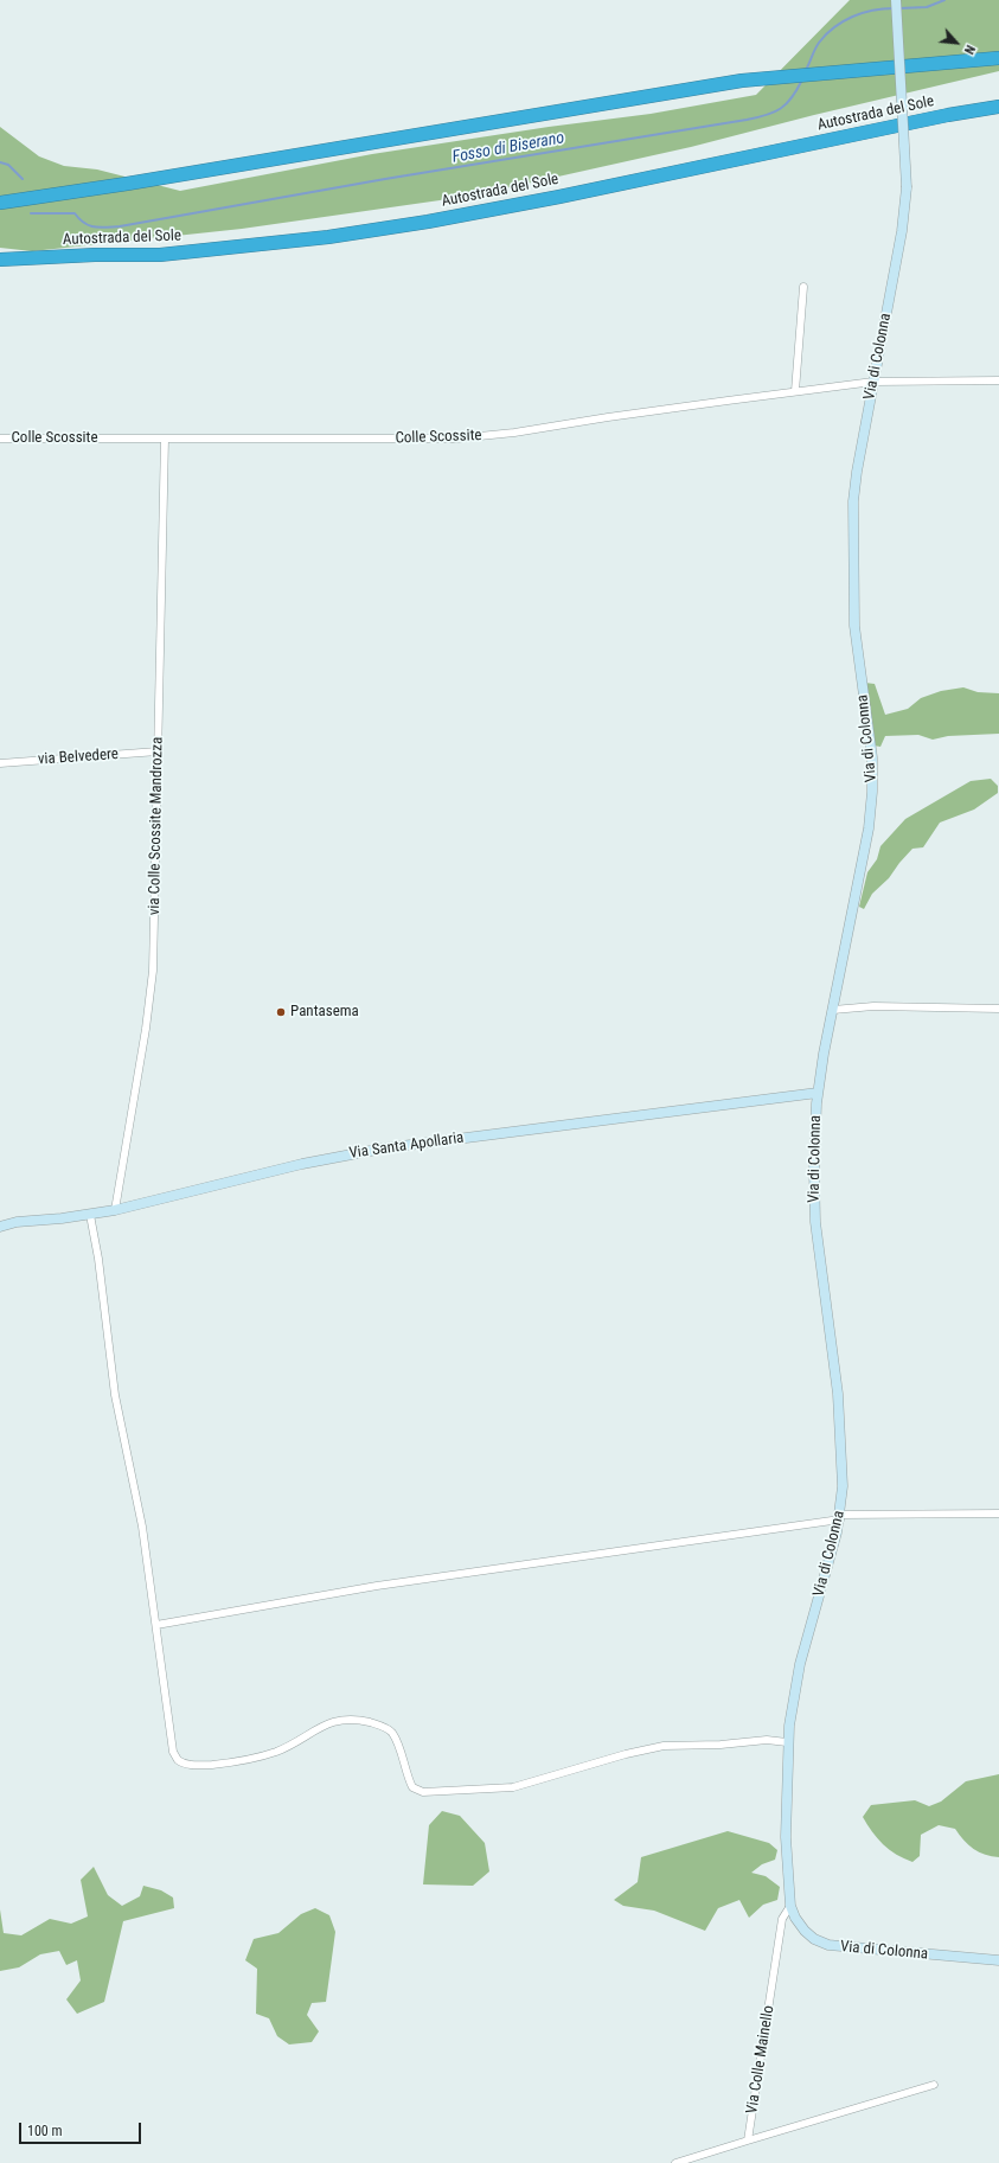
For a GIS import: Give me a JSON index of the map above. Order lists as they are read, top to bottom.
{
  "streets": {
    "highway": ["Autostrada del Sole"],
    "street": [
      "Via di Colonna",
      "Colle Scossite",
      "via Belvedere",
      "via Colle Scossite Mandrozza",
      "Via Santa Apollaria",
      "Via Colle Mainello"
    ]
  },
  "crossings": [
    ["Via di Colonna", "Colle Scossite"],
    ["Via di Colonna", "Via Santa Apollaria"],
    ["Via di Colonna", "Via Colle Mainello"],
    ["Colle Scossite", "via Colle Scossite Mandrozza"],
    ["via Belvedere", "via Colle Scossite Mandrozza"],
    ["via Colle Scossite Mandrozza", "Via Santa Apollaria"]
  ],
  "water": ["Fosso di Biserano"],
  "places": ["Pantasema"],
  "scale_bar": "100 m",
  "north": "bottom right"
}
